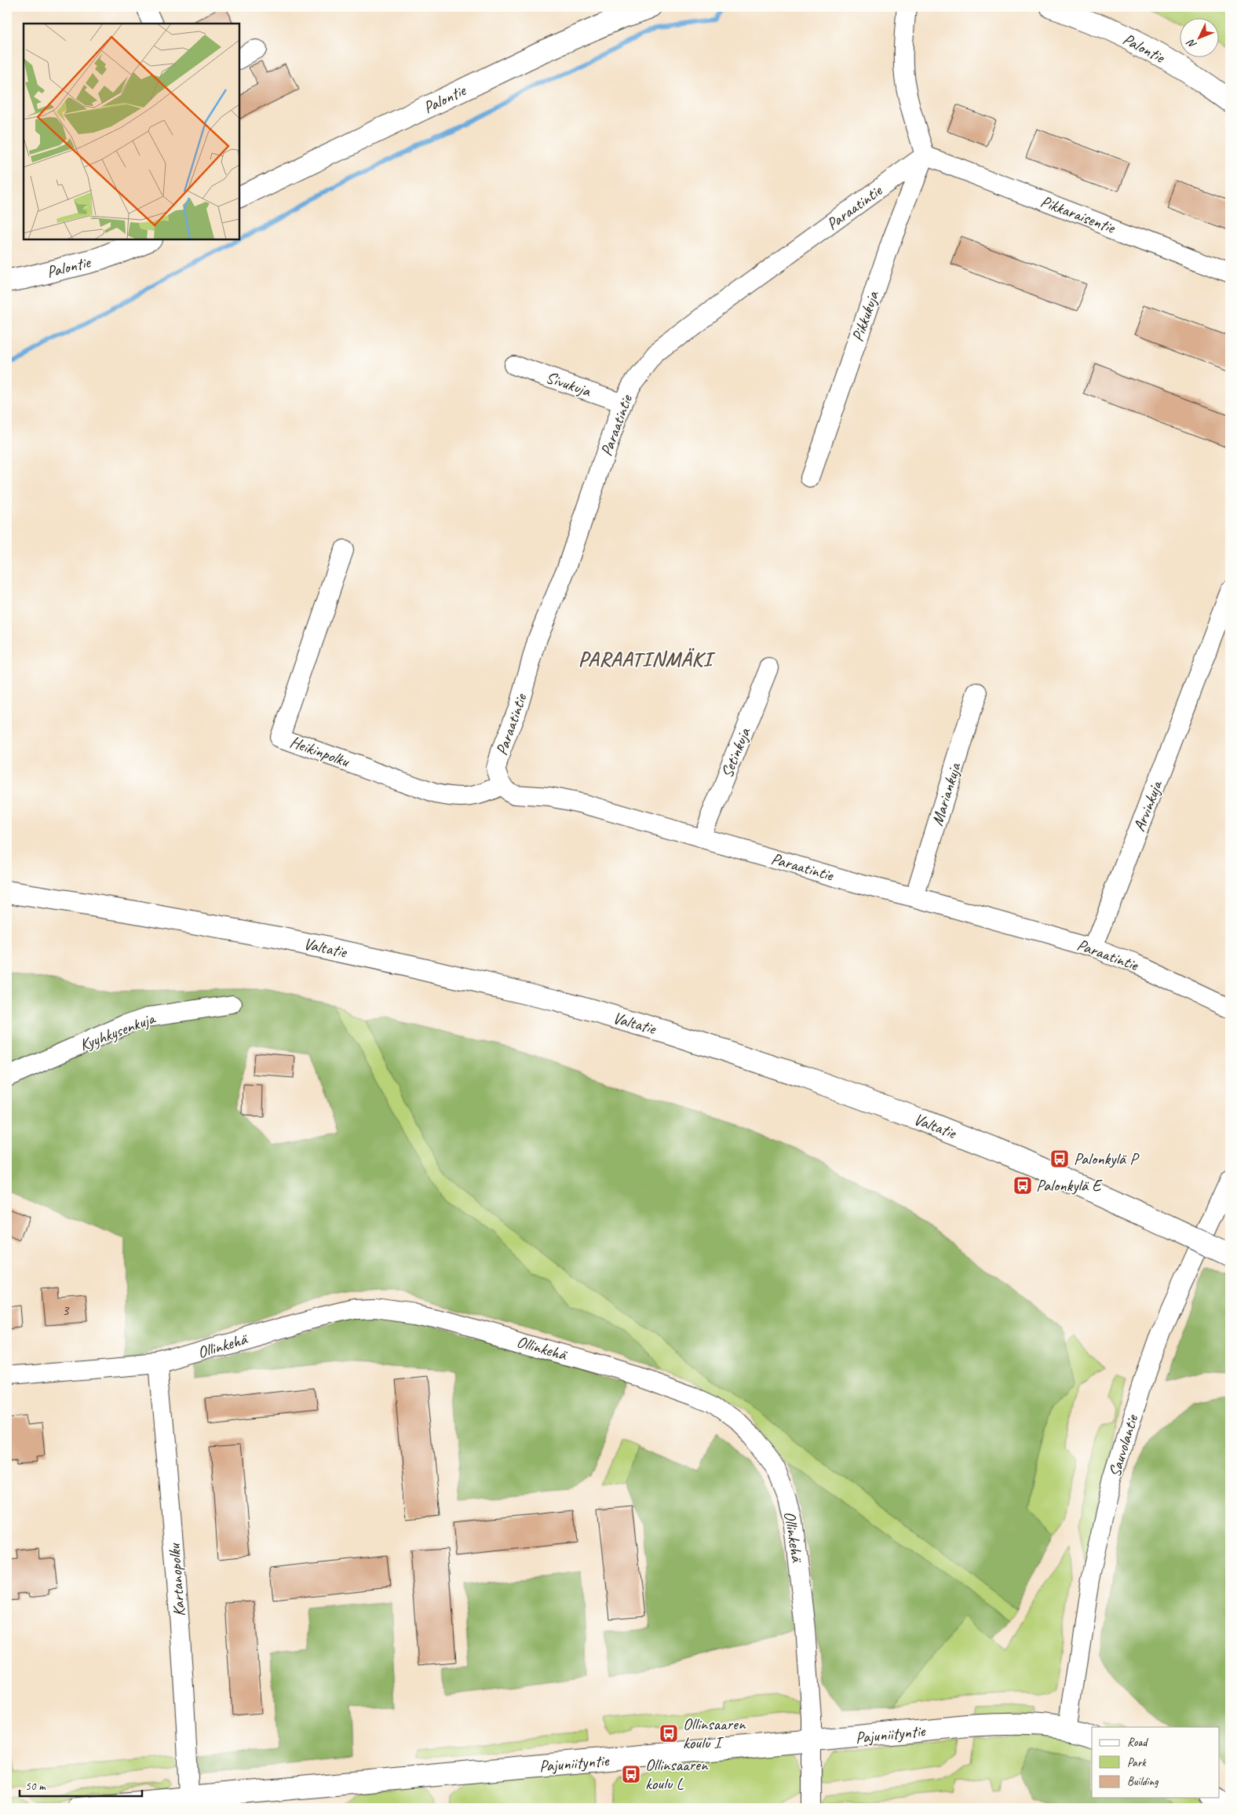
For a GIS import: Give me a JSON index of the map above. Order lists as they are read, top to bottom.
{
  "streets": {
    "main road": ["Palontie", "Valtatie", "Pajuniityntie"],
    "street": [
      "Paraatintie",
      "Pikkaraisentie",
      "Pikkukuja",
      "Sivukuja",
      "Heikinpolku",
      "Setinkuja",
      "Mariankuja",
      "Arvinkuja",
      "Kyyhkysenkuja",
      "Ollinkehä",
      "Sauvolantie",
      "Kartanopolku"
    ]
  },
  "crossings": [
    ["Paraatintie", "Pikkaraisentie"],
    ["Paraatintie", "Pikkukuja"],
    ["Paraatintie", "Sivukuja"],
    ["Paraatintie", "Heikinpolku"],
    ["Paraatintie", "Setinkuja"],
    ["Paraatintie", "Mariankuja"],
    ["Paraatintie", "Arvinkuja"],
    ["Pikkaraisentie", "Pikkukuja"],
    ["Ollinkehä", "Kartanopolku"],
    ["Ollinkehä", "Pajuniityntie"],
    ["Sauvolantie", "Pajuniityntie"],
    ["Kartanopolku", "Pajuniityntie"]
  ],
  "districts": ["PARAATINMÄKI"],
  "places": {
    "bus stop": [
      "Palonkylä P",
      "Palonkylä E",
      "Ollinsaaren koulu I",
      "Ollinsaaren koulu L"
    ]
  },
  "house_numbers": ["3"],
  "legend": ["Road", "Park", "Building"],
  "scale_bar": "50 m",
  "north": "bottom left"
}
